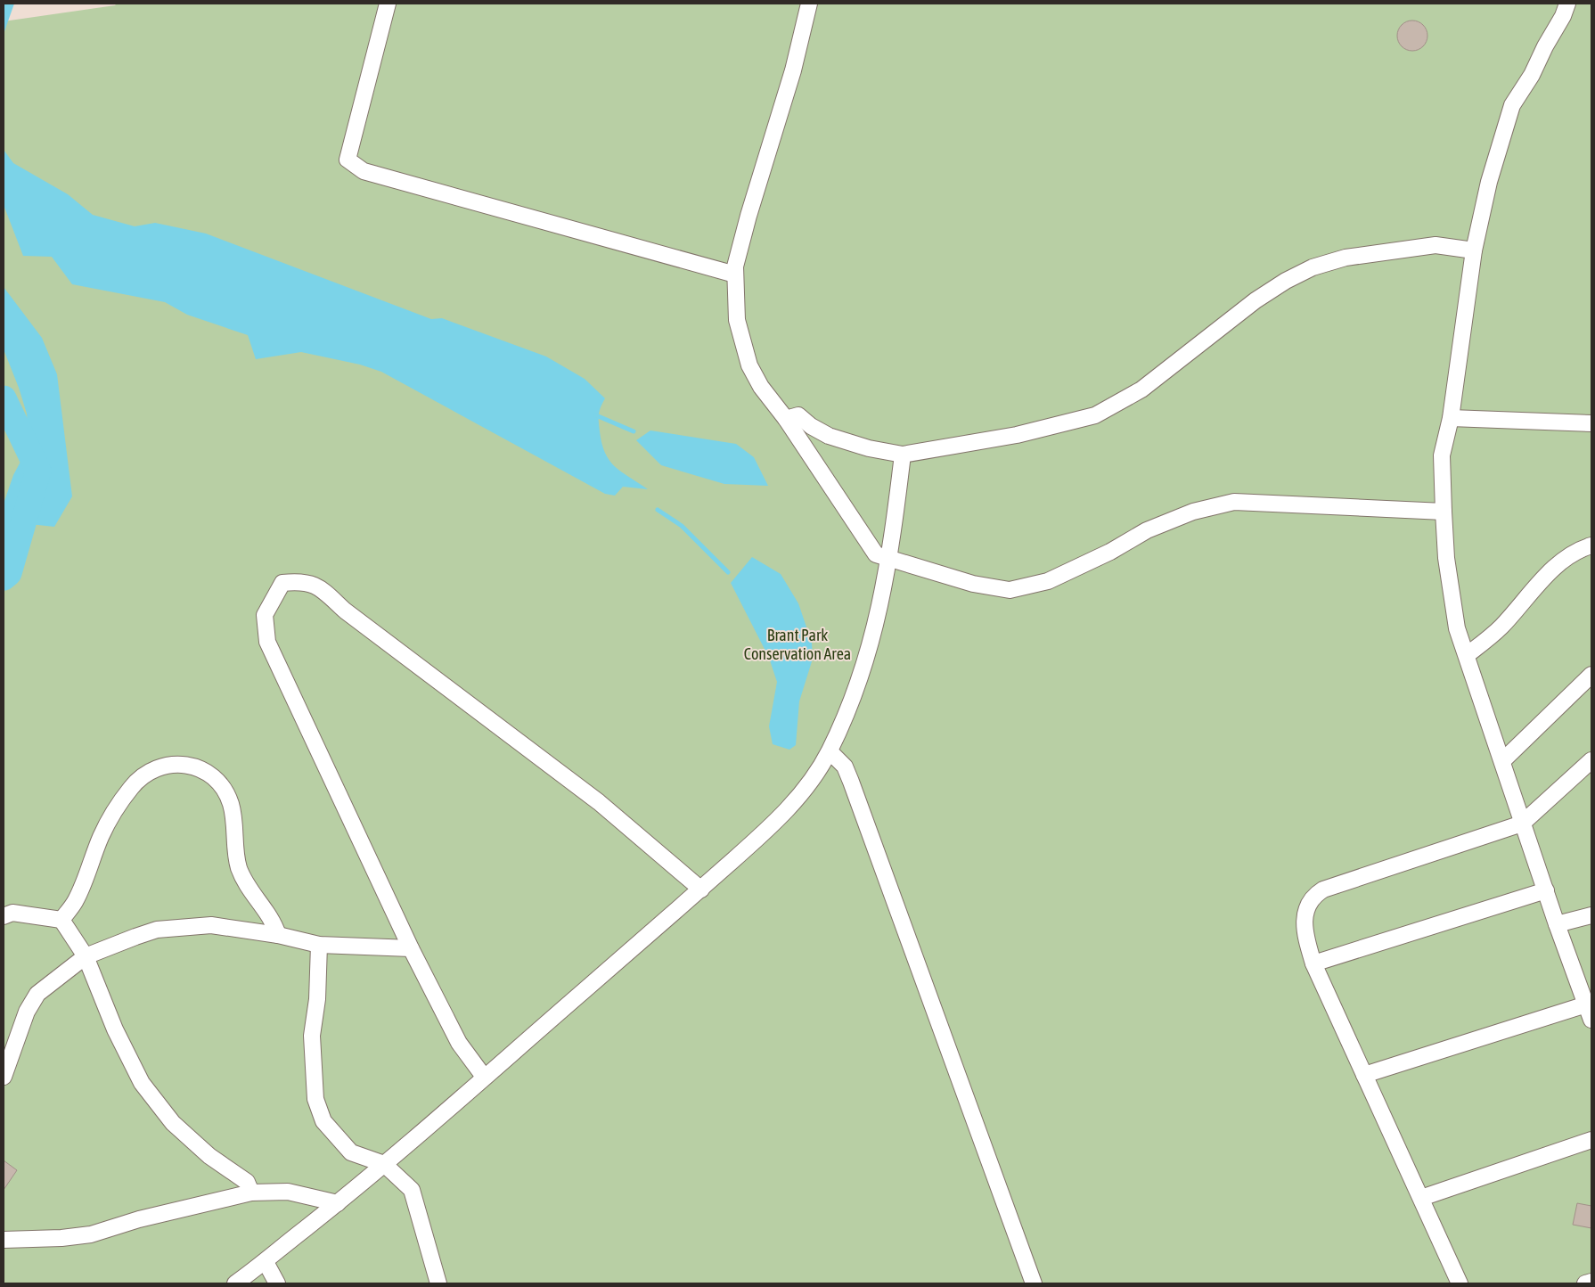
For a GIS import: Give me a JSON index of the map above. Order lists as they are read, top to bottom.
{
  "parks": ["Brant Park Conservation Area"]
}
